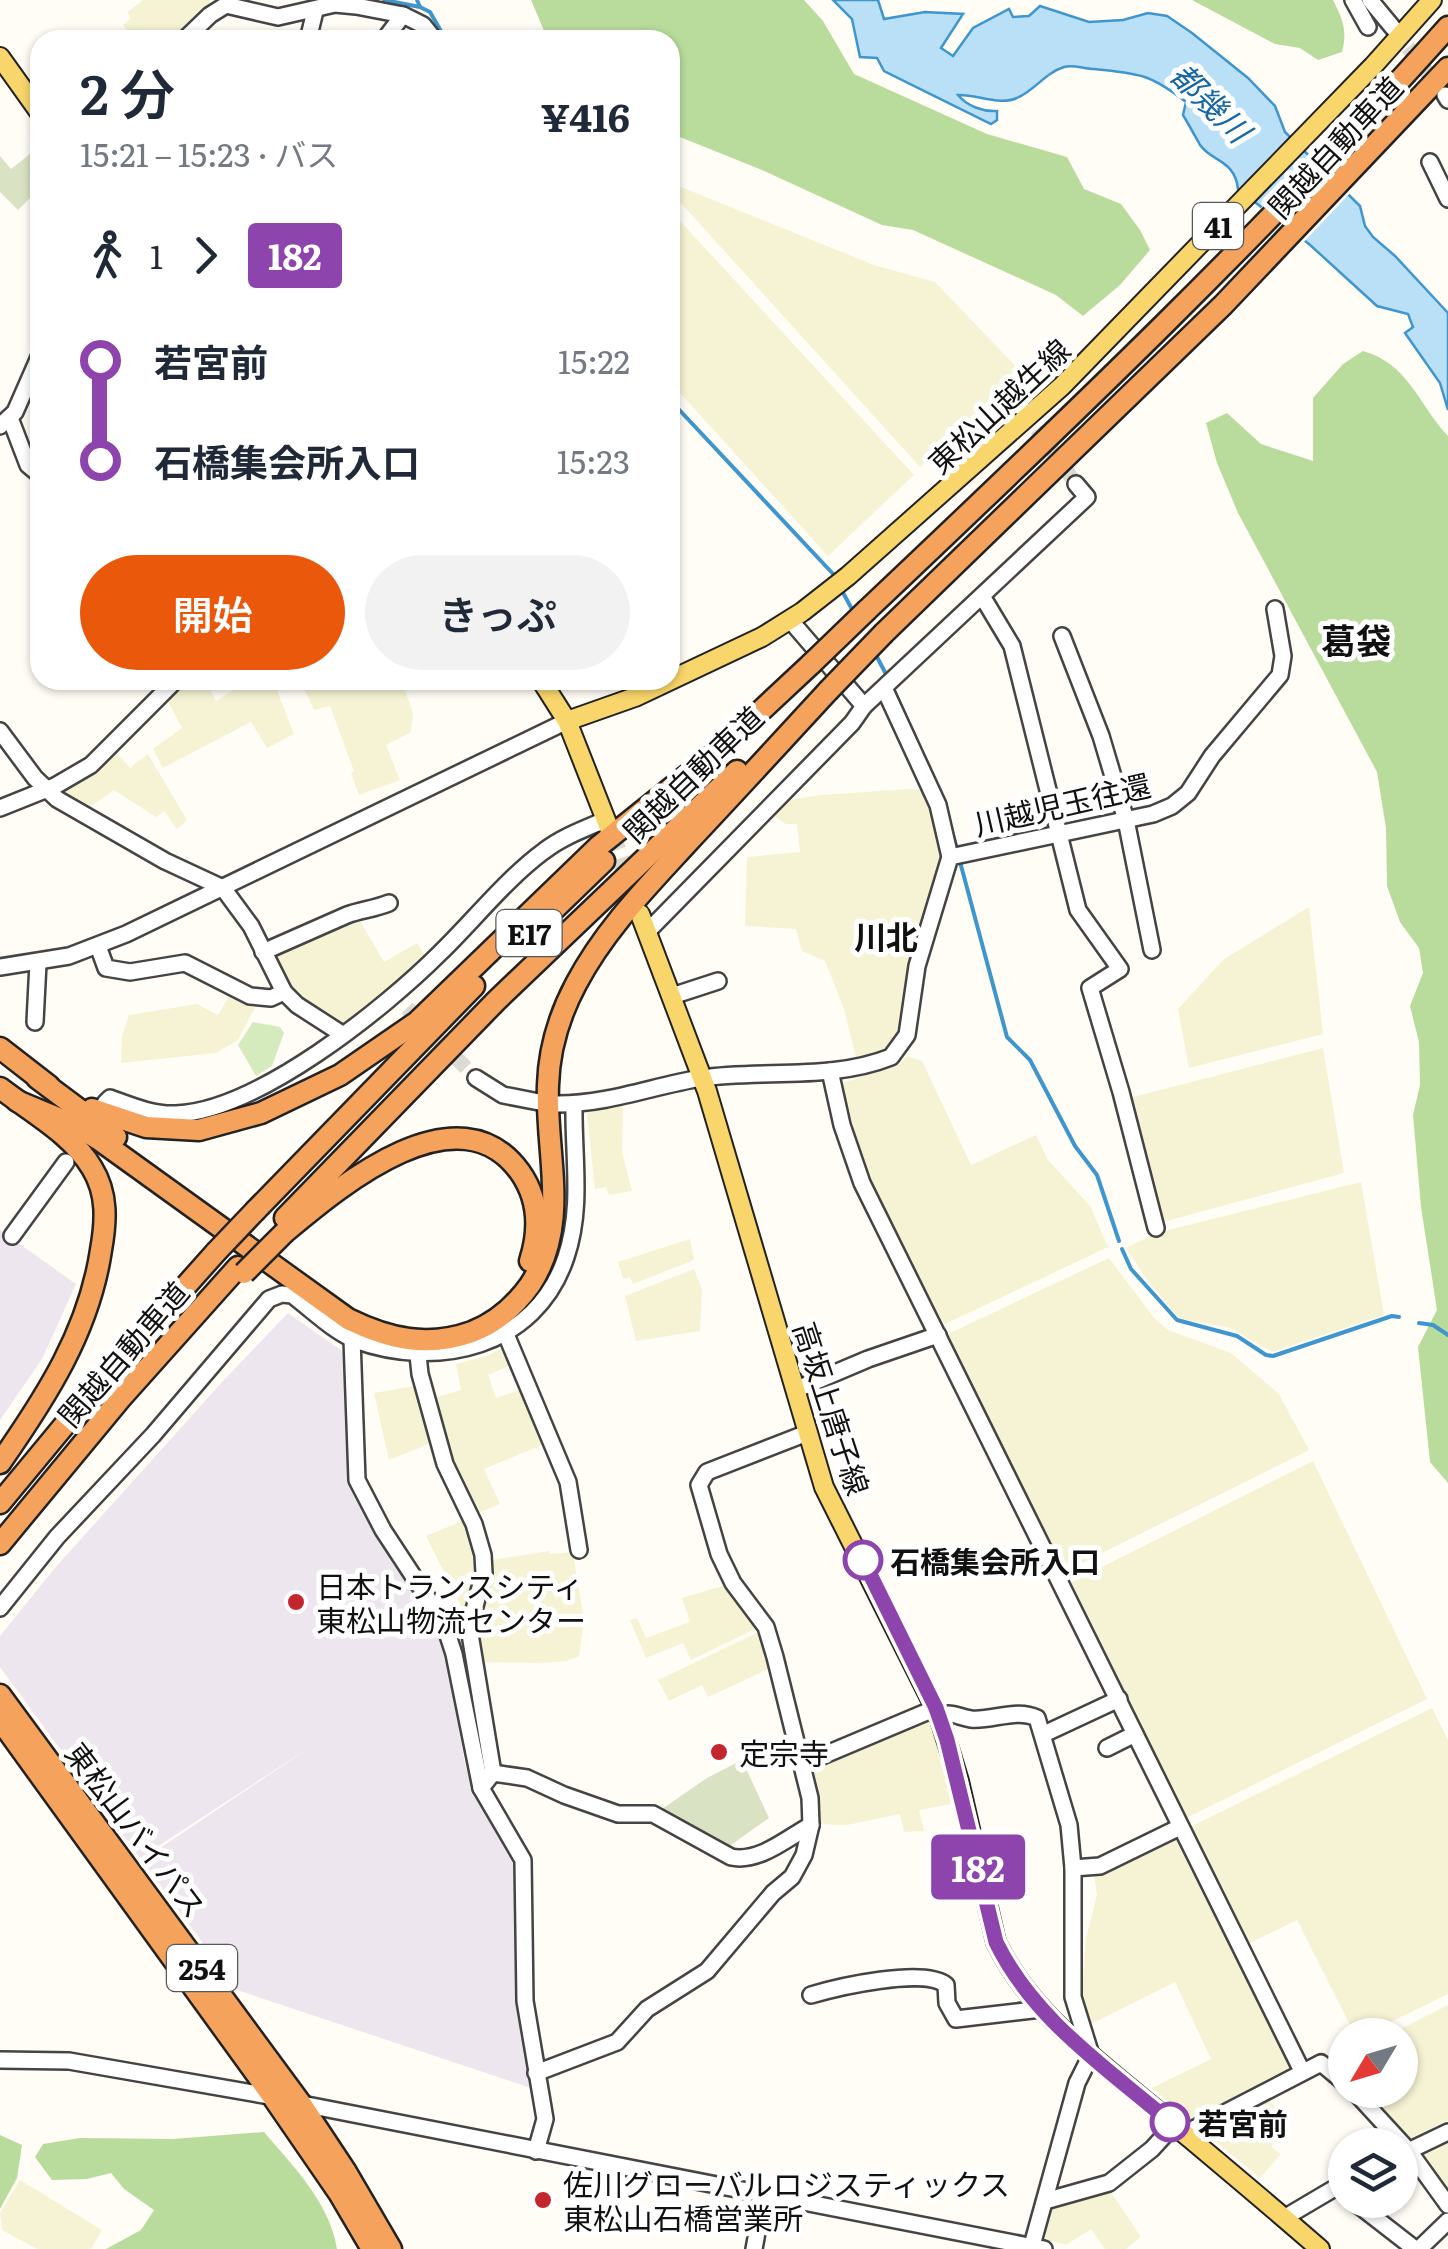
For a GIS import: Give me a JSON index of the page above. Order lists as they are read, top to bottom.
{
  "streets": {
    "highway": [
      "関越自動車道",
      "E17",
      "東松山バイパス",
      "254"
    ],
    "main road": ["41", "東松山越生線", "高坂上唐子線"],
    "street": ["川越児玉往還"]
  },
  "crossings": [
    ["川越児玉往還", "高坂上唐子線"]
  ],
  "districts": ["葛袋", "川北"],
  "water": ["都幾川"],
  "places": [
    "石橋集会所入口",
    "日本トランスシティ 東松山物流センター",
    "定宗寺",
    "若宮前",
    "佐川グローバルロジスティックス 東松山石橋営業所"
  ],
  "lines": ["bus line 182"],
  "north": "bottom left",
  "page": {
    "on_map": "182",
    "heading": ["2 分", "15:21 – 15:23 · バス", "¥416"],
    "legs": ["1", "182"],
    "list": [
      {
        "name": "若宮前",
        "value": "15:22"
      },
      {
        "name": "石橋集会所入口",
        "value": "15:23"
      }
    ],
    "buttons": ["開始", "きっぷ"]
  }
}
